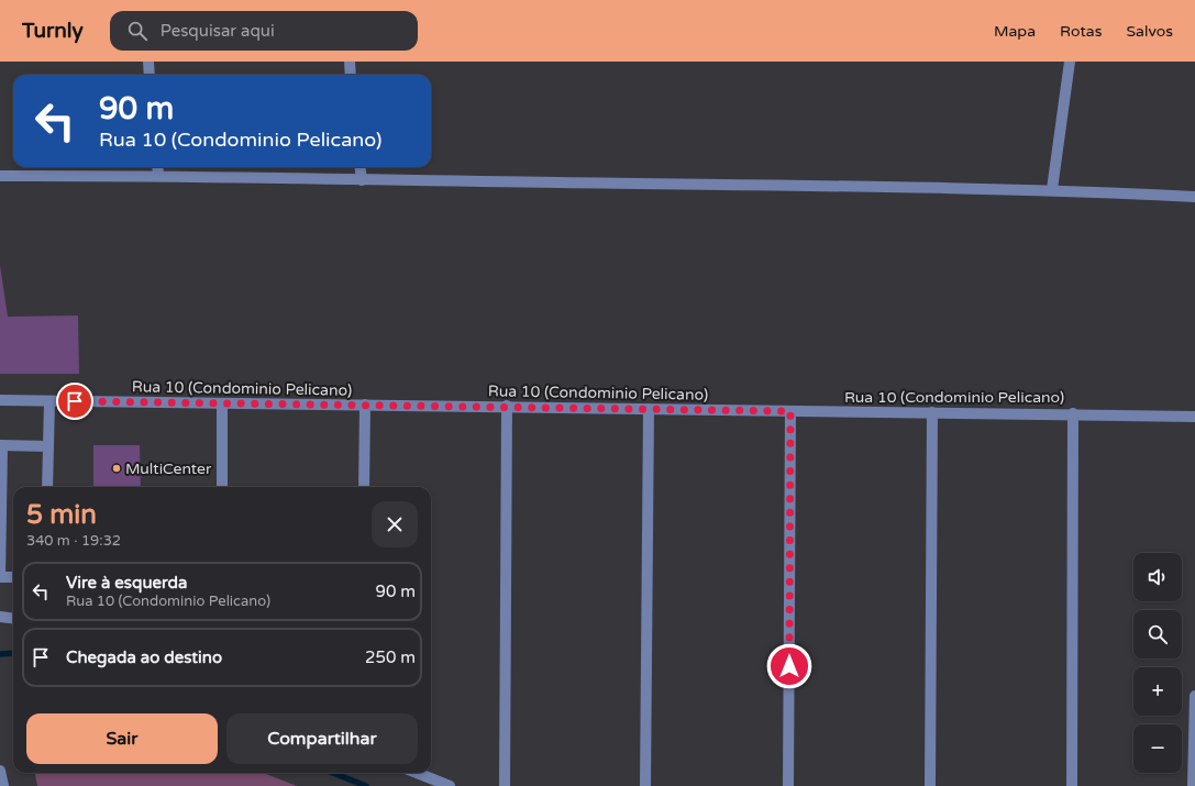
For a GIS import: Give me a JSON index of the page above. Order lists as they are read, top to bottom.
{
  "streets": {
    "street": ["Rua 10 (Condominio Pelicano)"]
  },
  "places": ["MultiCenter"],
  "page": {
    "header": "Turnly",
    "search": "Pesquisar aqui",
    "nav": ["Mapa", "Rotas", "Salvos"],
    "turn": ["90 m", "Rua 10 (Condominio Pelicano)"],
    "heading": ["5 min", "340 m · 19:32"],
    "map_buttons": ["+", "−"],
    "list": [
      {
        "name": "Vire à esquerda",
        "note": "Rua 10 (Condominio Pelicano)",
        "value": "90 m"
      },
      {
        "name": "Chegada ao destino",
        "value": "250 m"
      }
    ],
    "buttons": ["Sair", "Compartilhar"]
  }
}
